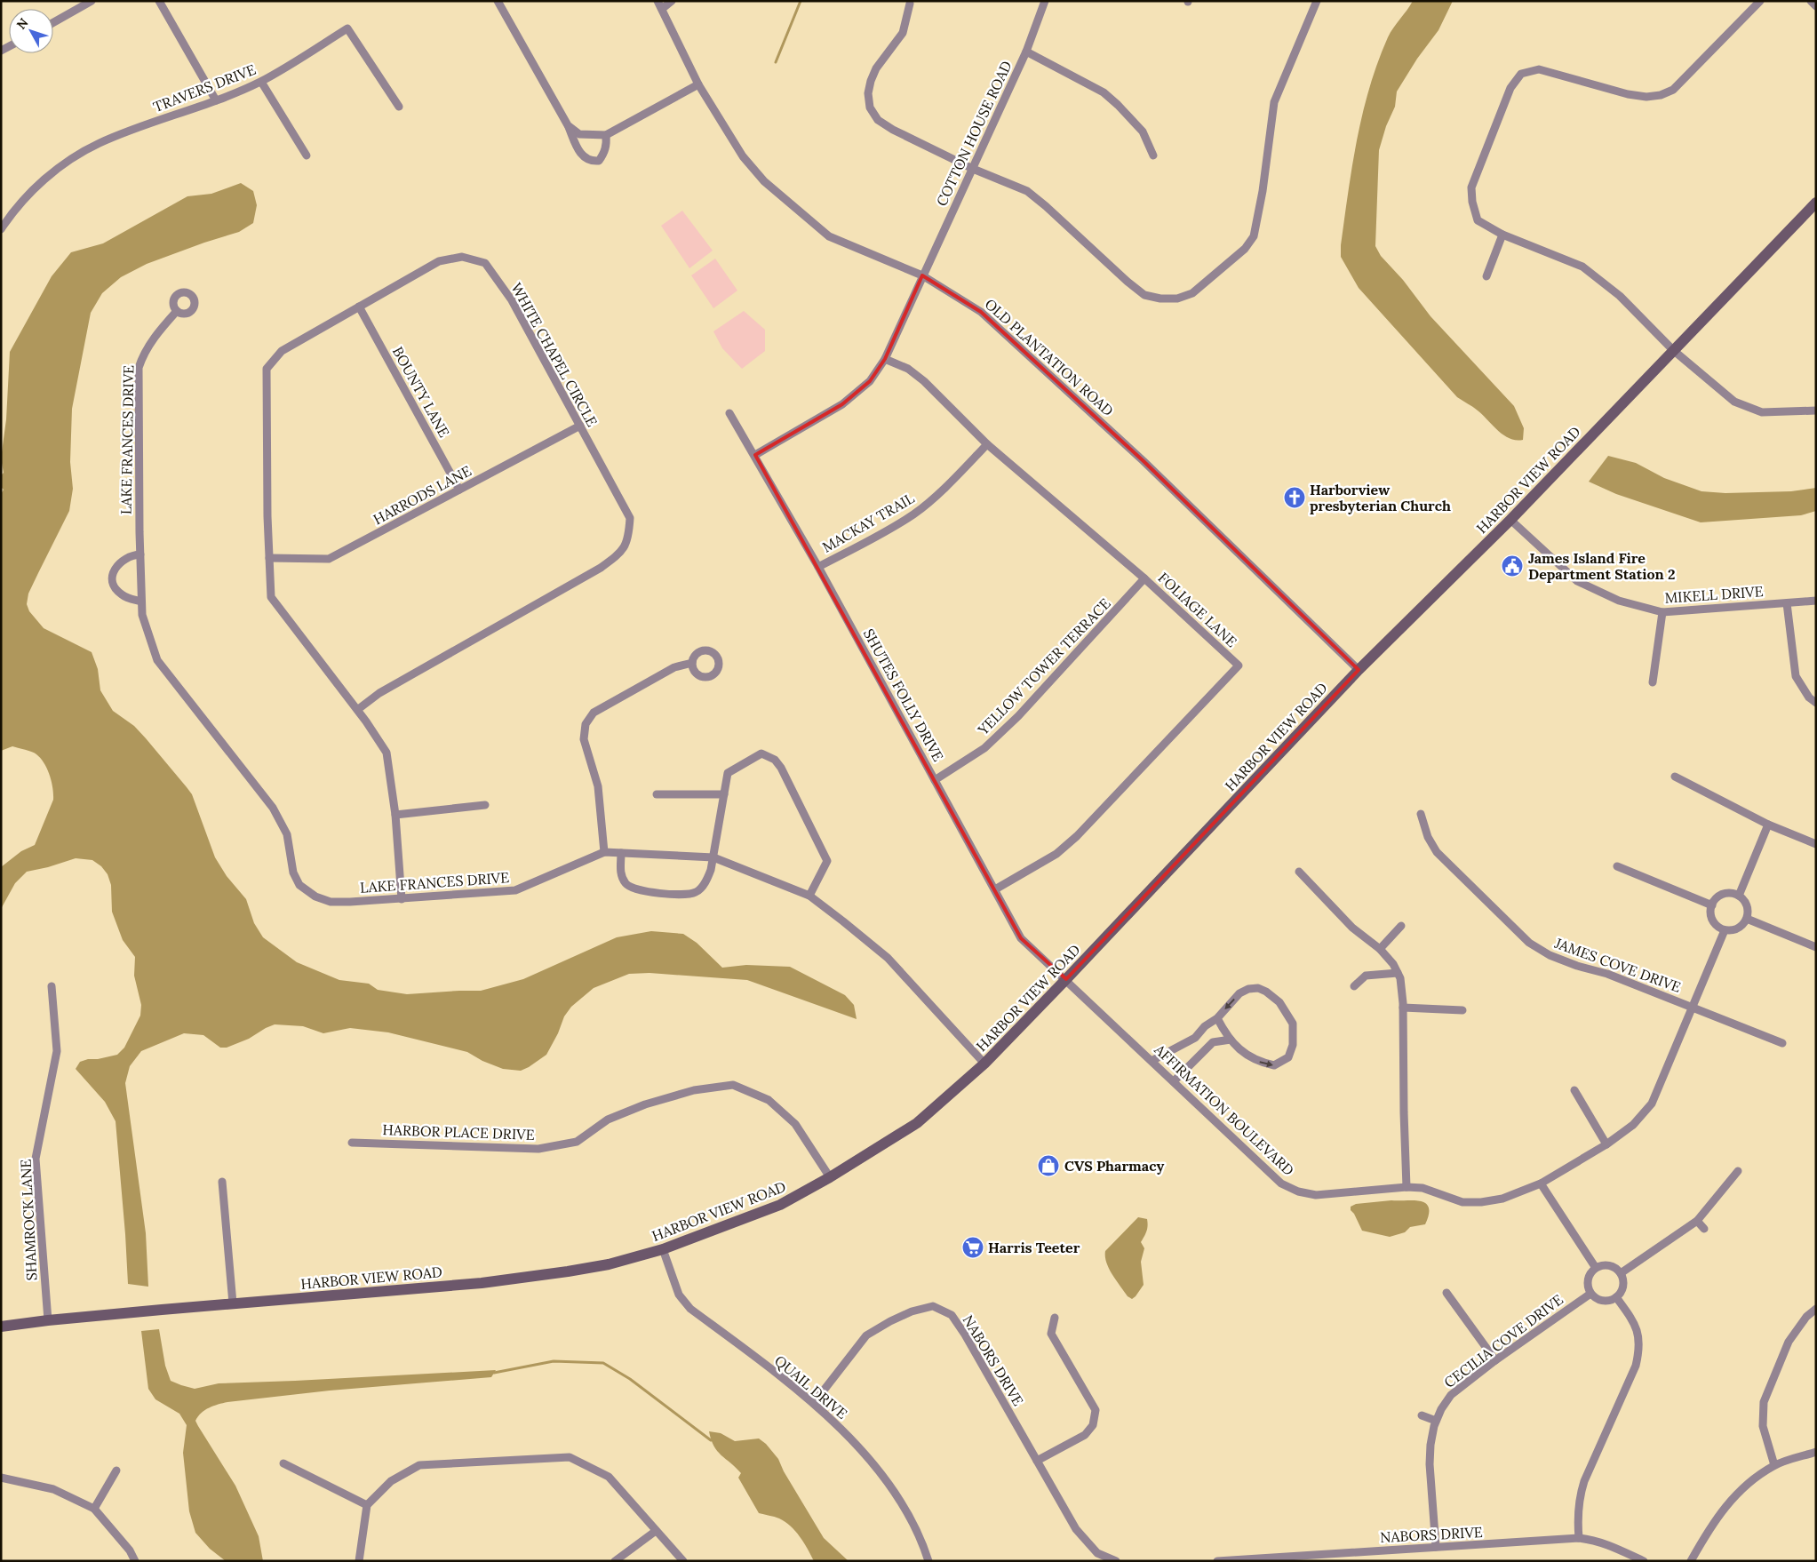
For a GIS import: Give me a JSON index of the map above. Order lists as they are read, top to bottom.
{
  "streets": {
    "main road": ["HARBOR VIEW ROAD"],
    "street": [
      "TRAVERS DRIVE",
      "COTTON HOUSE ROAD",
      "WHITE CHAPEL CIRCLE",
      "OLD PLANTATION ROAD",
      "BOUNTY LANE",
      "LAKE FRANCES DRIVE",
      "HARRODS LANE",
      "MACKAY TRAIL",
      "MIKELL DRIVE",
      "FOLIAGE LANE",
      "YELLOW TOWER TERRACE",
      "SHUTES FOLLY DRIVE",
      "JAMES COVE DRIVE",
      "AFFIRMATION BOULEVARD",
      "HARBOR PLACE DRIVE",
      "SHAMROCK LANE",
      "CECILIA COVE DRIVE",
      "NABORS DRIVE",
      "QUAIL DRIVE"
    ]
  },
  "crossings": [
    ["COTTON HOUSE ROAD", "OLD PLANTATION ROAD"],
    ["COTTON HOUSE ROAD", "FOLIAGE LANE"],
    ["COTTON HOUSE ROAD", "SHUTES FOLLY DRIVE"],
    ["WHITE CHAPEL CIRCLE", "BOUNTY LANE"],
    ["WHITE CHAPEL CIRCLE", "LAKE FRANCES DRIVE"],
    ["WHITE CHAPEL CIRCLE", "HARRODS LANE"],
    ["OLD PLANTATION ROAD", "HARBOR VIEW ROAD"],
    ["BOUNTY LANE", "HARRODS LANE"],
    ["LAKE FRANCES DRIVE", "HARBOR VIEW ROAD"],
    ["HARBOR VIEW ROAD", "MIKELL DRIVE"],
    ["HARBOR VIEW ROAD", "SHUTES FOLLY DRIVE"],
    ["HARBOR VIEW ROAD", "AFFIRMATION BOULEVARD"],
    ["HARBOR VIEW ROAD", "HARBOR PLACE DRIVE"],
    ["HARBOR VIEW ROAD", "SHAMROCK LANE"],
    ["HARBOR VIEW ROAD", "QUAIL DRIVE"],
    ["MACKAY TRAIL", "FOLIAGE LANE"],
    ["MACKAY TRAIL", "SHUTES FOLLY DRIVE"],
    ["FOLIAGE LANE", "YELLOW TOWER TERRACE"],
    ["FOLIAGE LANE", "SHUTES FOLLY DRIVE"],
    ["YELLOW TOWER TERRACE", "SHUTES FOLLY DRIVE"],
    ["SHUTES FOLLY DRIVE", "AFFIRMATION BOULEVARD"],
    ["JAMES COVE DRIVE", "AFFIRMATION BOULEVARD"],
    ["CECILIA COVE DRIVE", "NABORS DRIVE"],
    ["NABORS DRIVE", "QUAIL DRIVE"]
  ],
  "places": {
    "church": ["Harborview presbyterian Church"],
    "public building": ["James Island Fire Department Station 2"],
    "shop": ["CVS Pharmacy"],
    "supermarket": ["Harris Teeter"]
  },
  "north": "top left"
}
